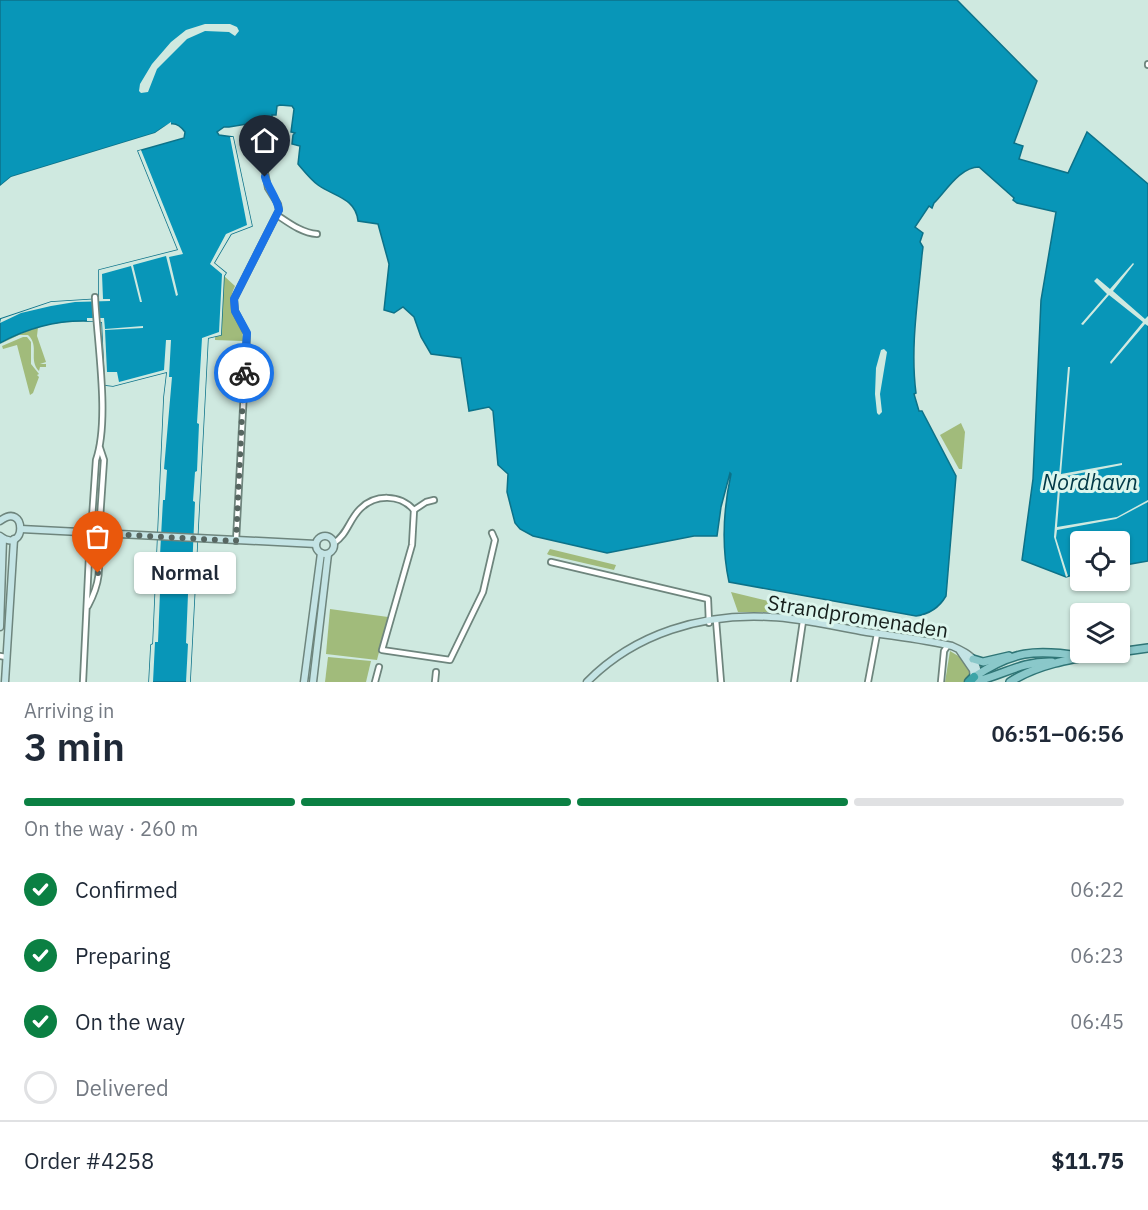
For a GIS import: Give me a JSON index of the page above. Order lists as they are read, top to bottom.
{
  "streets": {
    "street": ["Strandpromenaden"]
  },
  "water": ["Nordhavn"],
  "places": ["Normal"],
  "page": {
    "bubble": "Normal",
    "heading": ["3 min", "Arriving in", "06:51–06:56"],
    "panel": ["Order #4258", "$11.75"],
    "bar": "On the way · 260 m",
    "list": [
      ["Confirmed", "06:22"],
      ["Preparing", "06:23"],
      ["On the way", "06:45"],
      "Delivered"
    ]
  }
}
